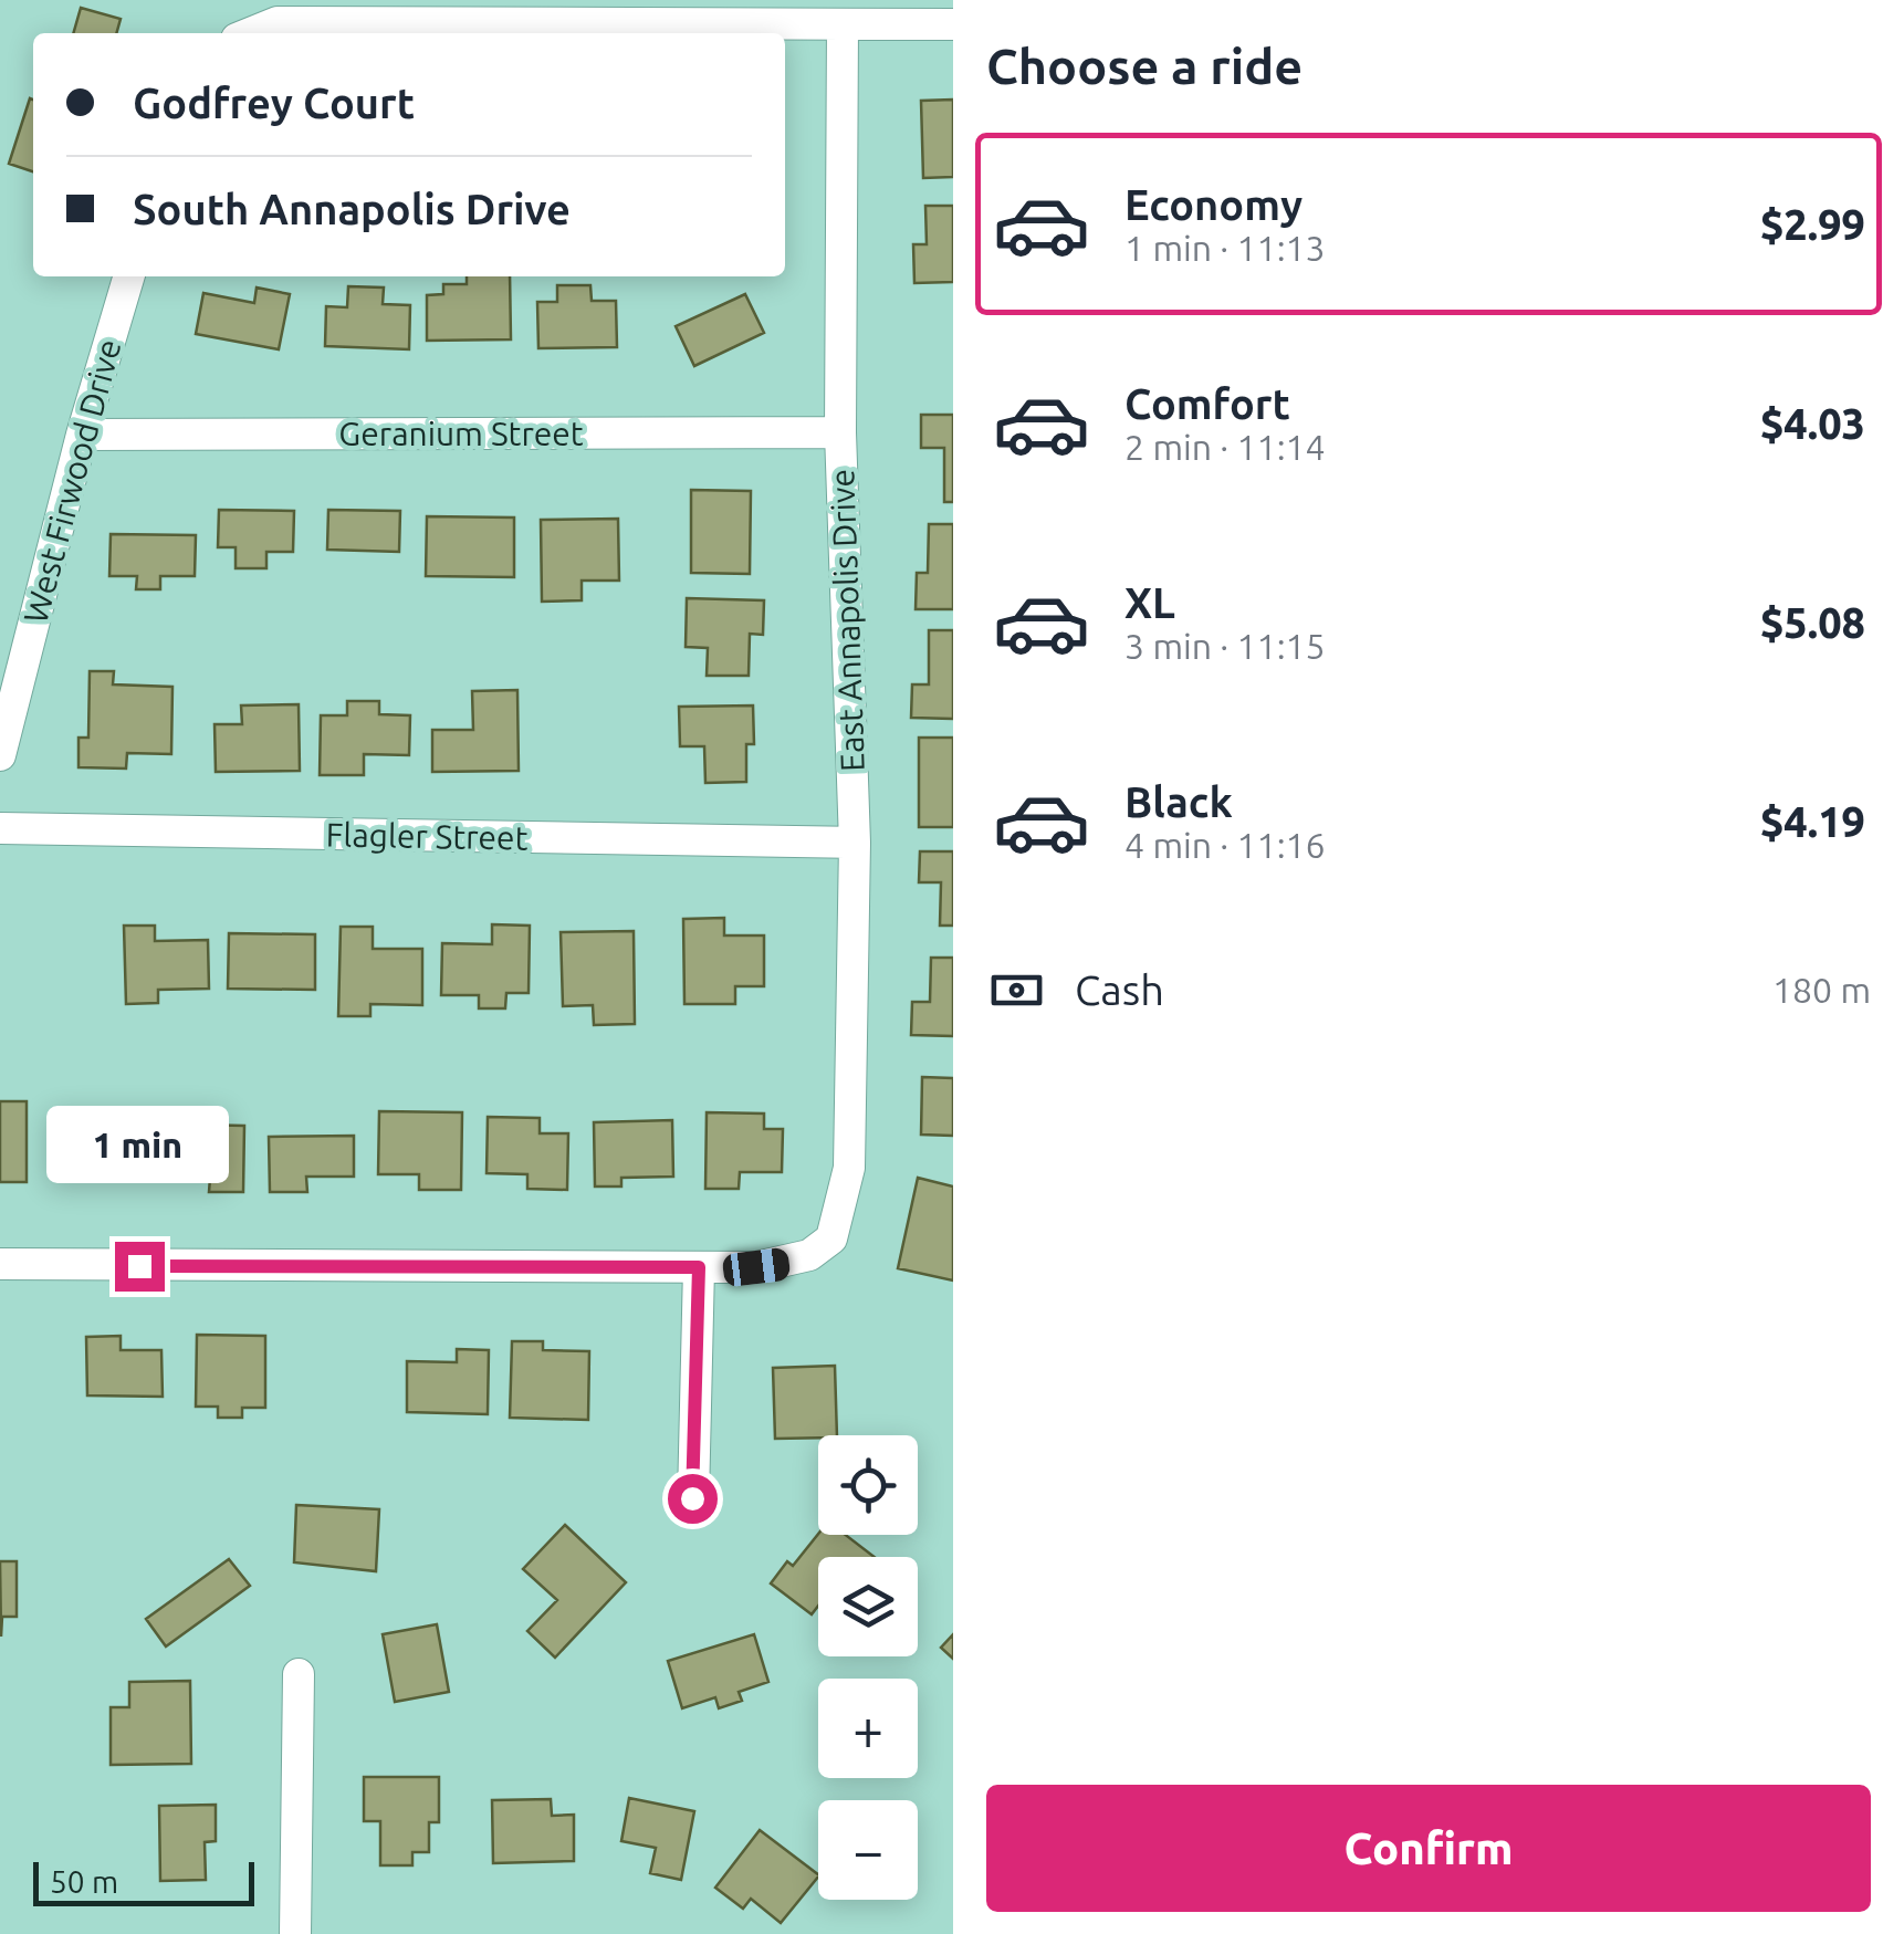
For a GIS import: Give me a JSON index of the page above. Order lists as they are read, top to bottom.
{
  "streets": {
    "street": [
      "Geranium Street",
      "West Firwood Drive",
      "East Annapolis Drive",
      "Flagler Street"
    ]
  },
  "crossings": [
    ["Geranium Street", "West Firwood Drive"],
    ["Geranium Street", "East Annapolis Drive"],
    ["East Annapolis Drive", "Flagler Street"]
  ],
  "scale_bar": "50 m",
  "page": {
    "heading": "Choose a ride",
    "banner": ["Godfrey Court", "South Annapolis Drive"],
    "list": [
      {
        "name": "Economy",
        "note": "1 min · 11:13",
        "value": "$2.99"
      },
      {
        "name": "Comfort",
        "note": "2 min · 11:14",
        "value": "$4.03"
      },
      {
        "name": "XL",
        "note": "3 min · 11:15",
        "value": "$5.08"
      },
      {
        "name": "Black",
        "note": "4 min · 11:16",
        "value": "$4.19"
      }
    ],
    "pay": ["Cash", "180 m"],
    "bubble": "1 min",
    "map_buttons": ["+", "−"],
    "buttons": "Confirm",
    "scale": "50 m"
  }
}
